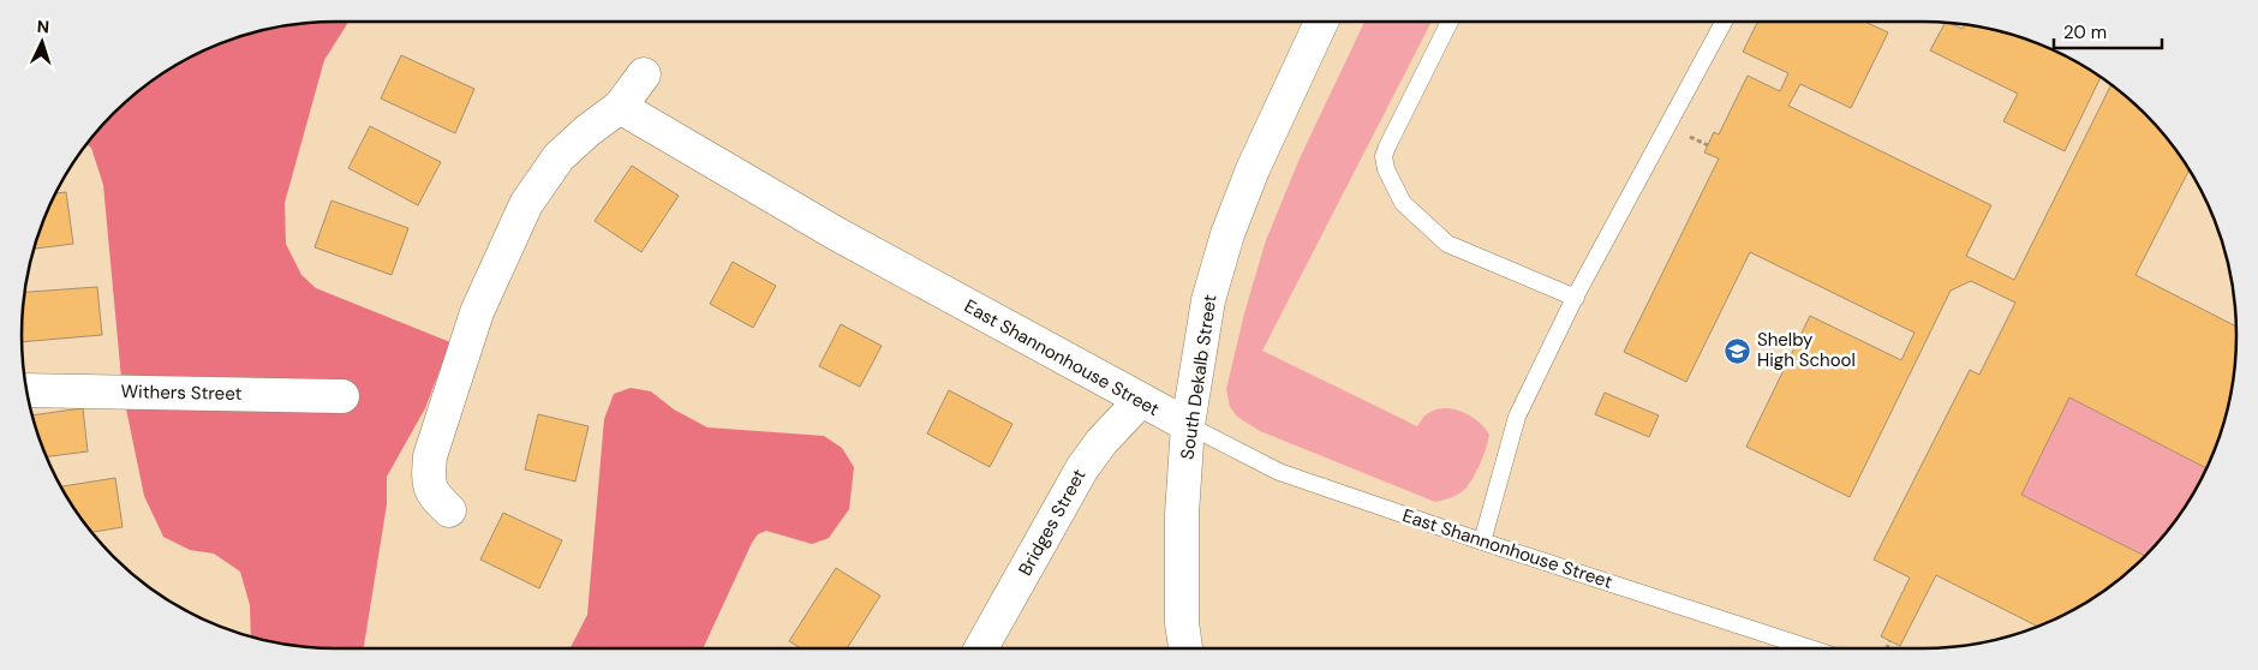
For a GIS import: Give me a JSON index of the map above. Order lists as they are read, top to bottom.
{
  "streets": {
    "street": [
      "East Shannonhouse Street",
      "South Dekalb Street",
      "Withers Street",
      "Bridges Street"
    ]
  },
  "crossings": [
    ["East Shannonhouse Street", "South Dekalb Street"],
    ["East Shannonhouse Street", "Bridges Street"]
  ],
  "places": {
    "school or university": ["Shelby High School"]
  },
  "scale_bar": "20 m",
  "north": "top"
}
